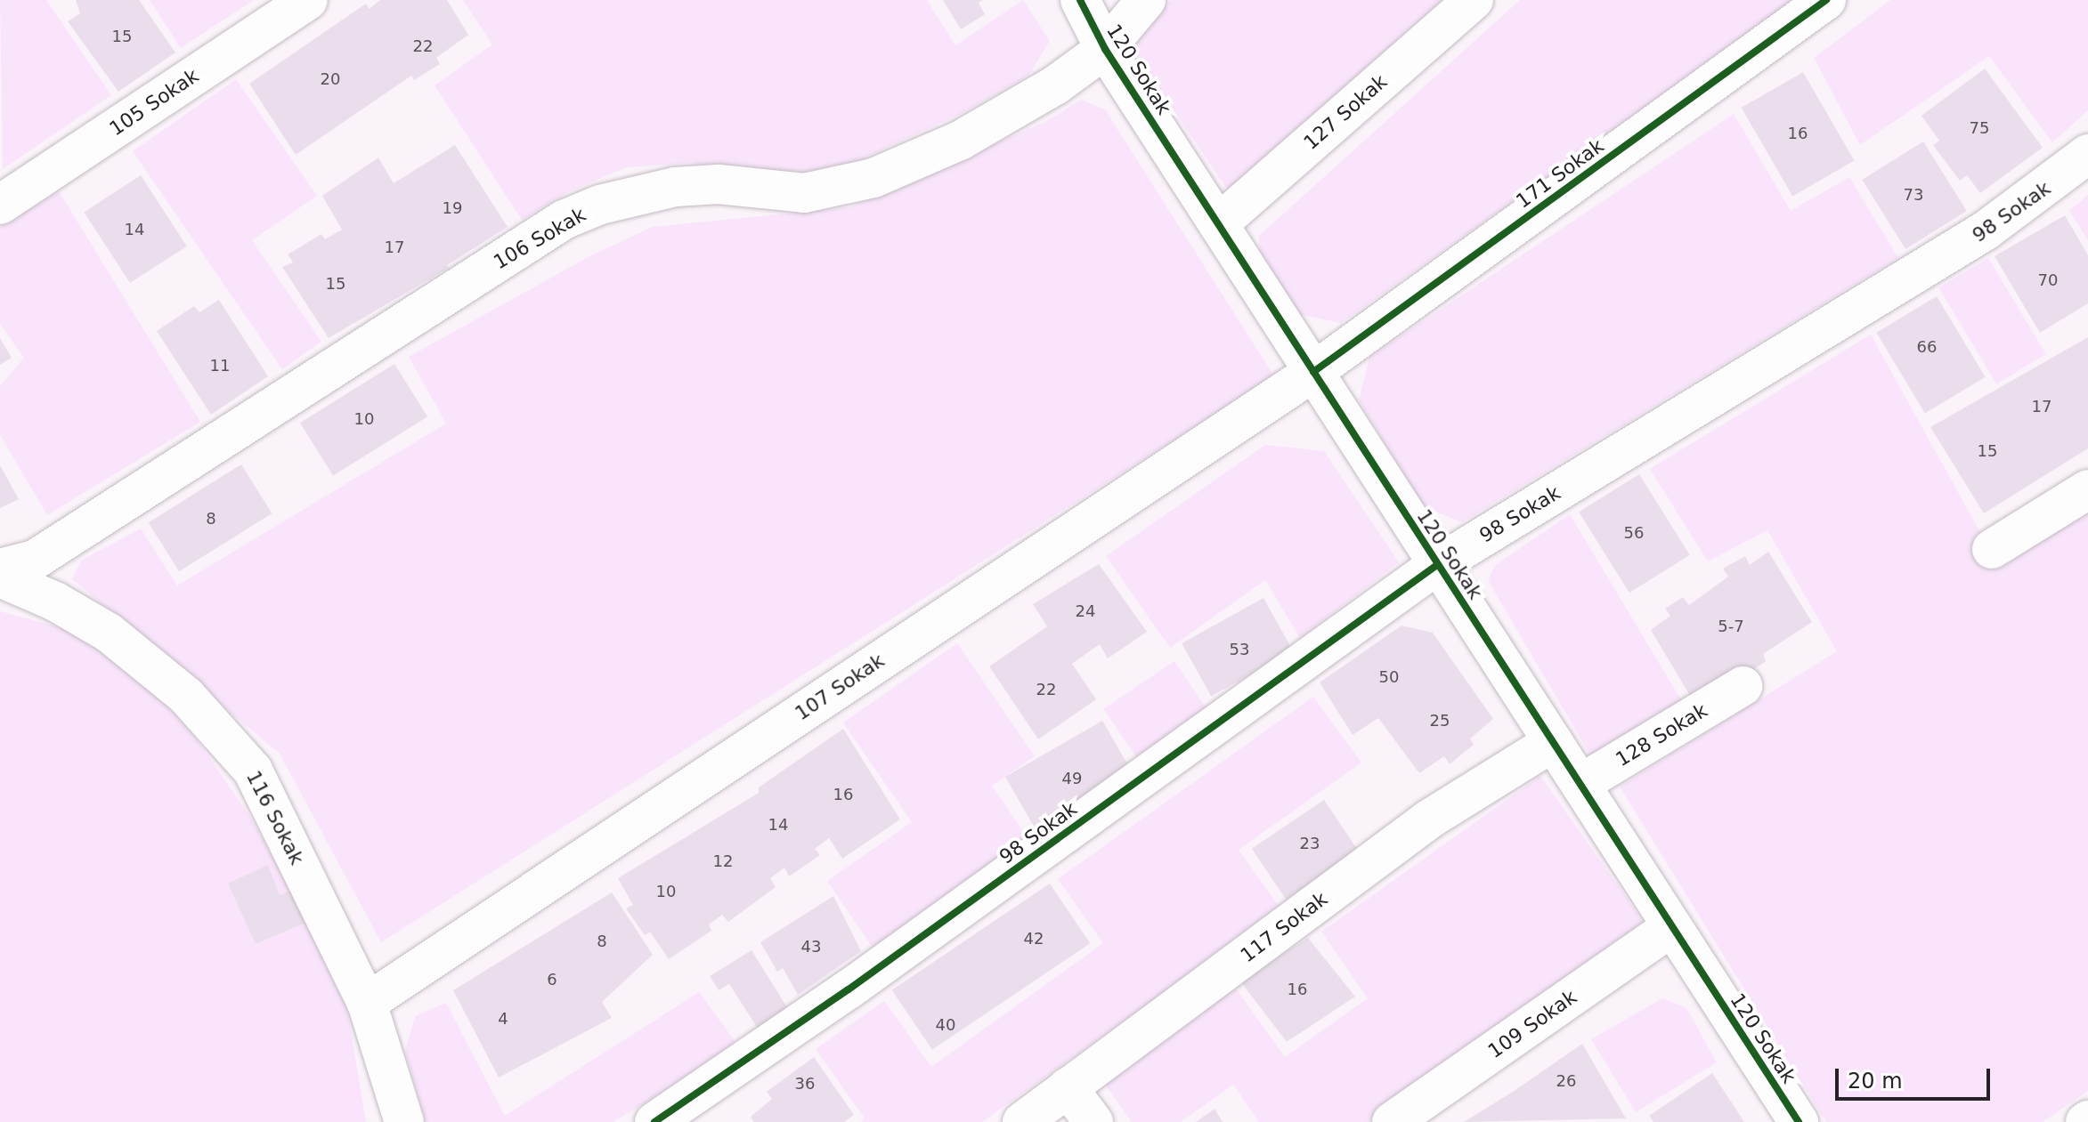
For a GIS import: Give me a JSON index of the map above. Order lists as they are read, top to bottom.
{
  "streets": {
    "street": [
      "120 Sokak",
      "105 Sokak",
      "127 Sokak",
      "171 Sokak",
      "98 Sokak",
      "106 Sokak",
      "107 Sokak",
      "128 Sokak",
      "116 Sokak",
      "117 Sokak",
      "109 Sokak"
    ]
  },
  "crossings": [
    ["120 Sokak", "127 Sokak"],
    ["120 Sokak", "171 Sokak"],
    ["120 Sokak", "98 Sokak"],
    ["120 Sokak", "106 Sokak"],
    ["120 Sokak", "107 Sokak"],
    ["120 Sokak", "128 Sokak"],
    ["120 Sokak", "117 Sokak"],
    ["120 Sokak", "109 Sokak"],
    ["171 Sokak", "107 Sokak"],
    ["107 Sokak", "116 Sokak"]
  ],
  "house_numbers": [
    "15",
    "22",
    "20",
    "75",
    "16",
    "73",
    "19",
    "14",
    "17",
    "70",
    "15",
    "66",
    "11",
    "17",
    "10",
    "15",
    "8",
    "56",
    "24",
    "5-7",
    "53",
    "50",
    "22",
    "25",
    "49",
    "16",
    "14",
    "23",
    "12",
    "10",
    "42",
    "8",
    "43",
    "6",
    "16",
    "4",
    "40",
    "26",
    "36"
  ],
  "scale_bar": "20 m"
}
